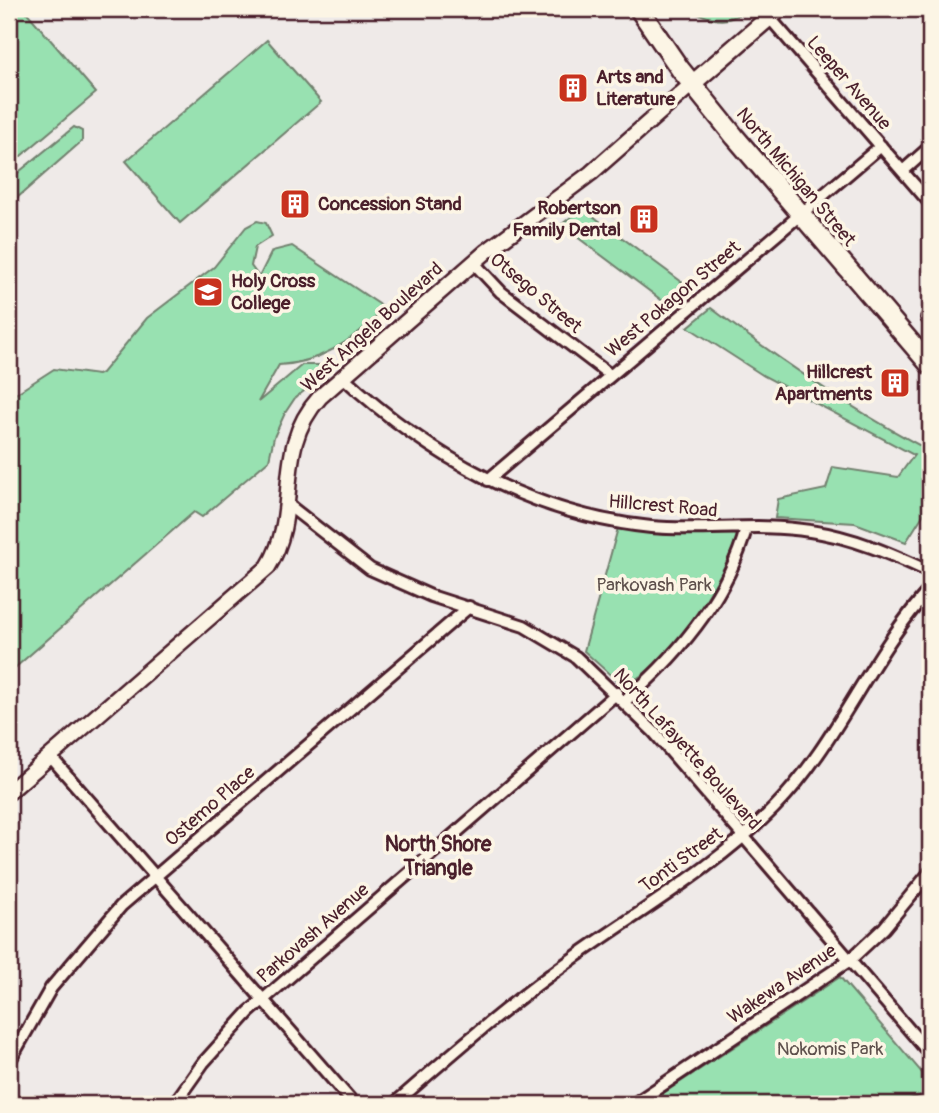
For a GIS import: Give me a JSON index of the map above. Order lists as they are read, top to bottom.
{
  "streets": {
    "main road": ["North Michigan Street"],
    "street": [
      "Leeper Avenue",
      "Otsego Street",
      "West Pokagon Street",
      "West Angela Boulevard",
      "Hillcrest Road",
      "North Lafayette Boulevard",
      "Ostemo Place",
      "Tonti Street",
      "Parkovash Avenue",
      "Wakewa Avenue"
    ]
  },
  "crossings": [
    ["Leeper Avenue", "West Pokagon Street"],
    ["North Michigan Street", "West Pokagon Street"],
    ["North Michigan Street", "West Angela Boulevard"],
    ["Otsego Street", "West Pokagon Street"],
    ["Otsego Street", "West Angela Boulevard"],
    ["West Pokagon Street", "Hillcrest Road"],
    ["West Angela Boulevard", "Hillcrest Road"],
    ["West Angela Boulevard", "North Lafayette Boulevard"],
    ["Hillcrest Road", "Parkovash Avenue"],
    ["North Lafayette Boulevard", "Ostemo Place"],
    ["North Lafayette Boulevard", "Tonti Street"],
    ["North Lafayette Boulevard", "Parkovash Avenue"],
    ["North Lafayette Boulevard", "Wakewa Avenue"]
  ],
  "districts": ["North Shore Triangle"],
  "parks": ["Parkovash Park", "Nokomis Park"],
  "places": {
    "building": [
      "Arts and Literature",
      "Concession Stand",
      "Robertson Family Dental",
      "Hillcrest Apartments"
    ],
    "school or university": ["Holy Cross College"]
  }
}
